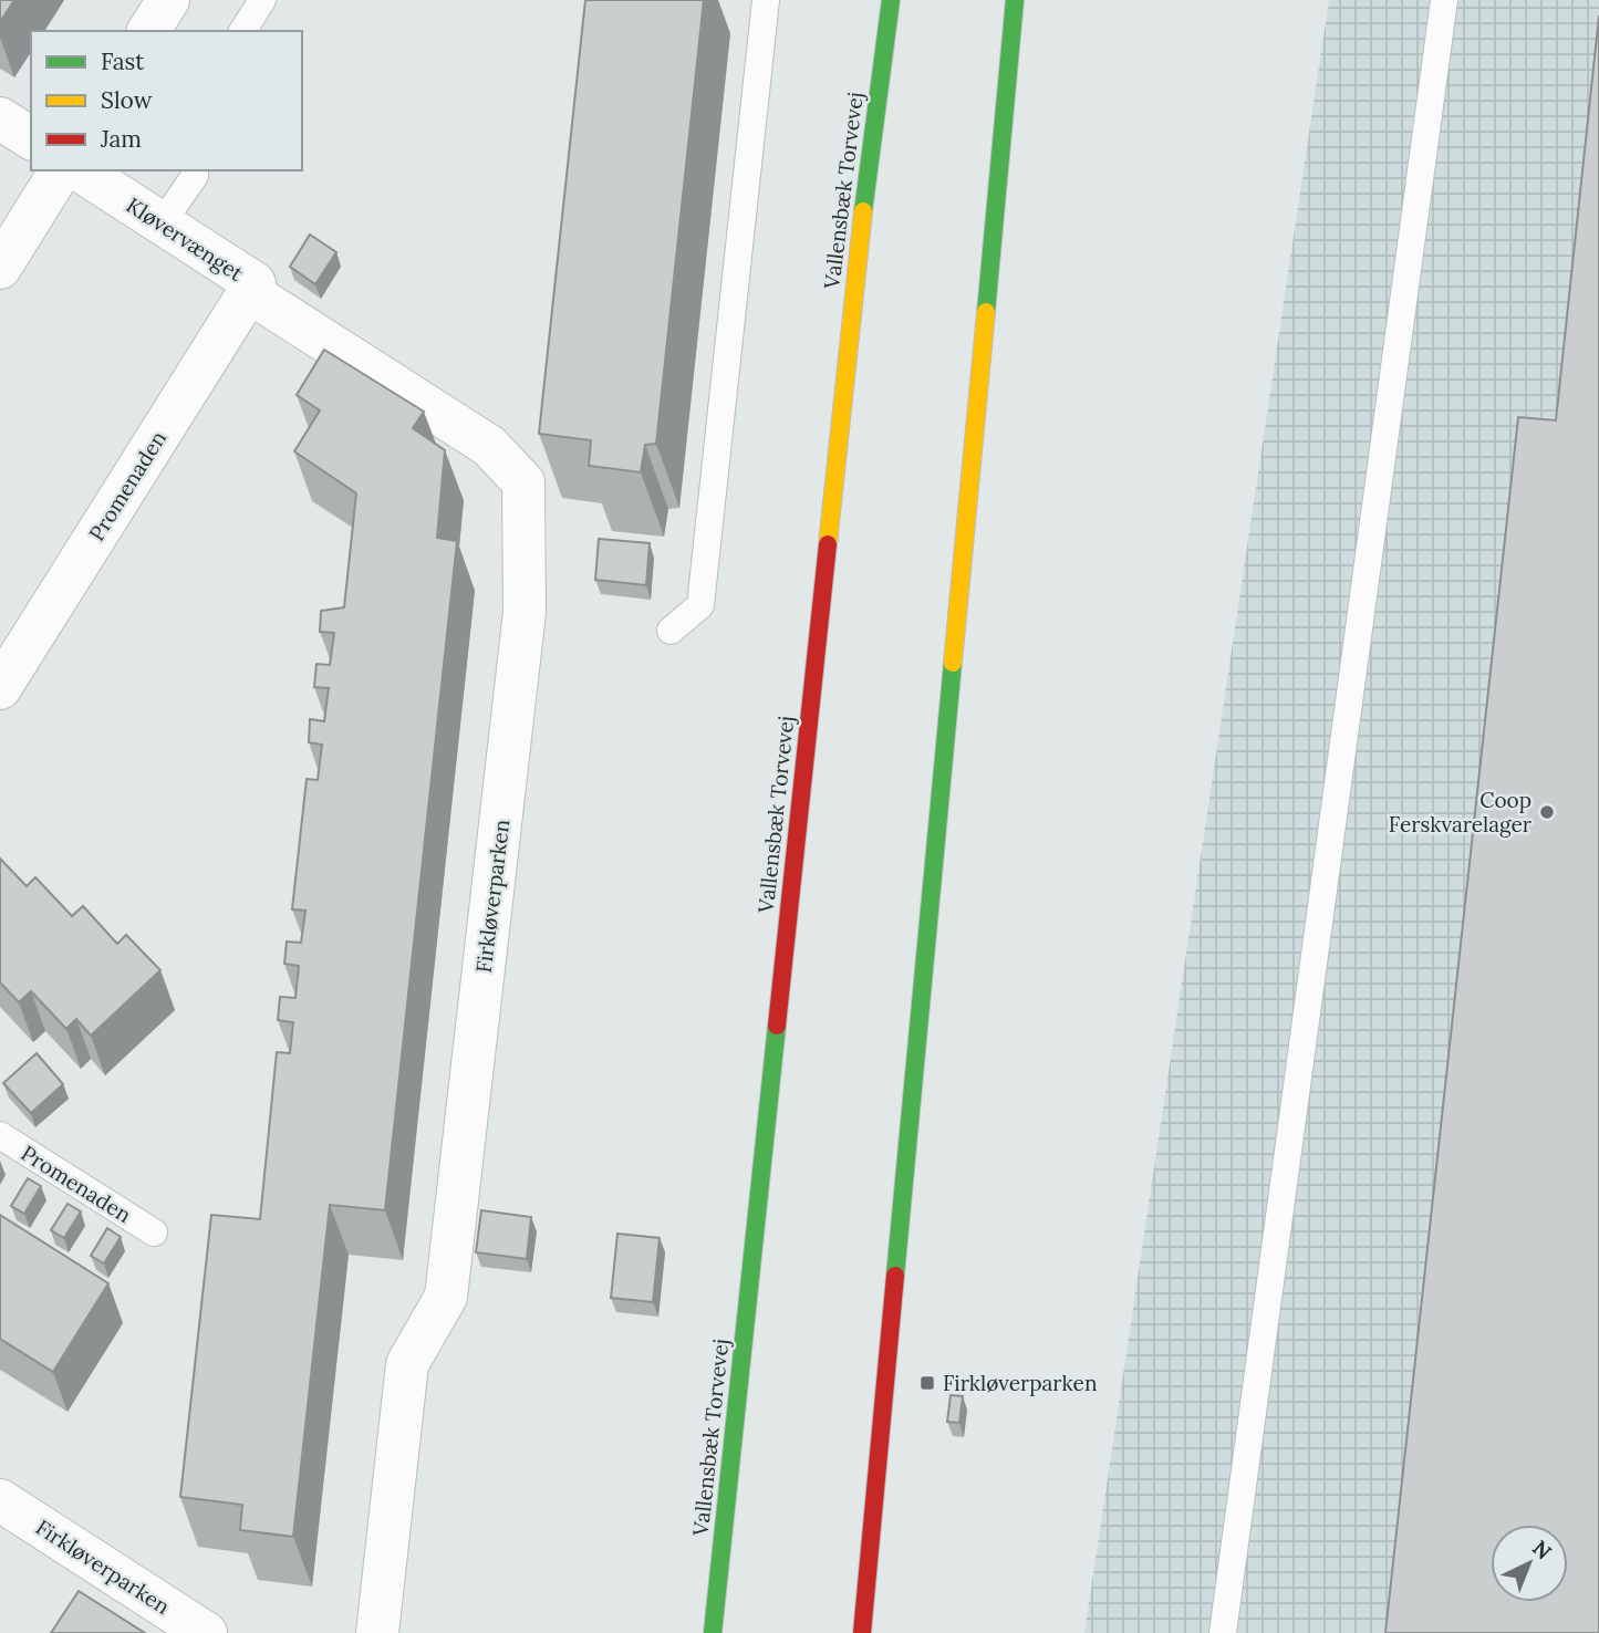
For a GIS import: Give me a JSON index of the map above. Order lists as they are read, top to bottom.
{
  "streets": {
    "street": [
      "Vallensbæk Torvevej",
      "Kløvervænget",
      "Promenaden",
      "Firkløverparken"
    ]
  },
  "crossings": [
    ["Kløvervænget", "Promenaden"],
    ["Kløvervænget", "Firkløverparken"],
    ["Promenaden", "Firkløverparken"]
  ],
  "places": {
    "other": ["Coop Ferskvarelager"],
    "transit": ["Firkløverparken"]
  },
  "legend": ["Fast", "Slow", "Jam"],
  "north": "top right"
}
